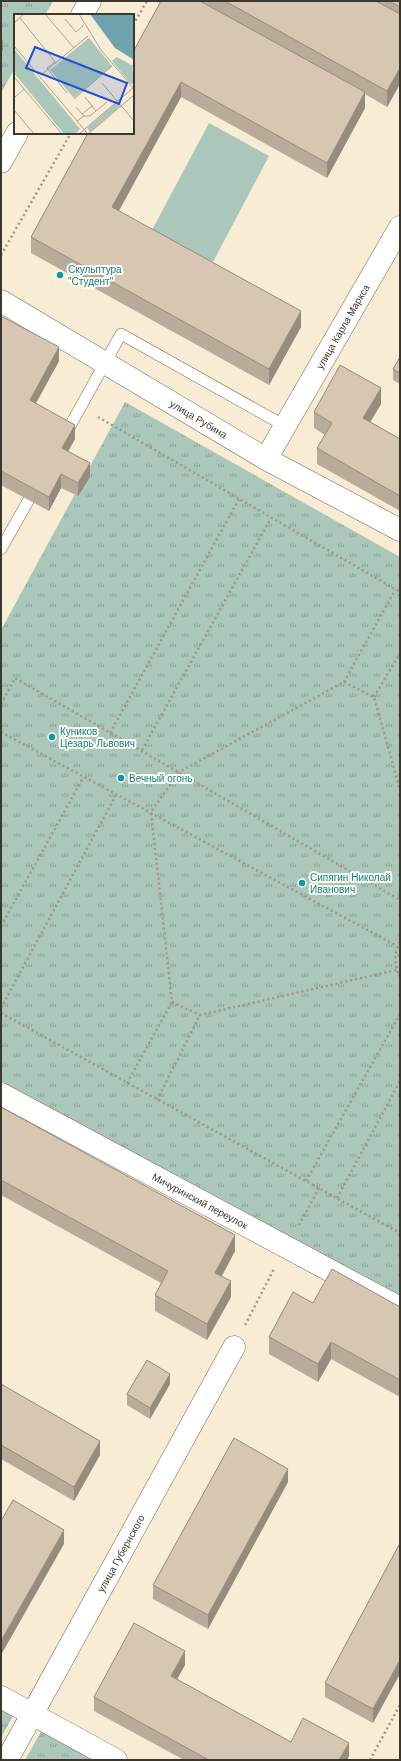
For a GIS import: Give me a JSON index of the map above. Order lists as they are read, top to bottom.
{
  "streets": {
    "street": [
      "улица Карла Маркса",
      "улица Рубина",
      "Мичуринский переулок",
      "улица Губернского"
    ]
  },
  "crossings": [
    ["улица Карла Маркса", "улица Рубина"]
  ],
  "places": [
    "Скульптура \"Студент\"",
    "Куников Цезарь Львович",
    "Вечный огонь",
    "Сипягин Николай Иванович"
  ]
}
